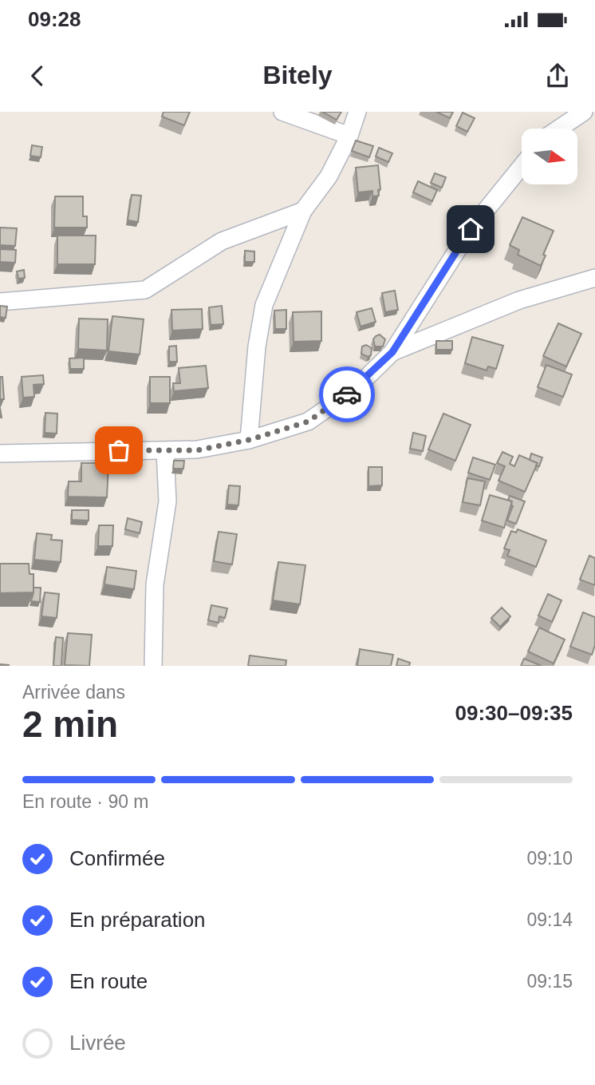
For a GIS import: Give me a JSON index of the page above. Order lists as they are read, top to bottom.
{
  "north": "right",
  "page": {
    "status": "09:28",
    "header": "Bitely",
    "heading": ["2 min", "Arrivée dans", "09:30–09:35"],
    "bar": "En route · 90 m",
    "list": [
      ["Confirmée", "09:10"],
      ["En préparation", "09:14"],
      ["En route", "09:15"],
      "Livrée"
    ]
  }
}
